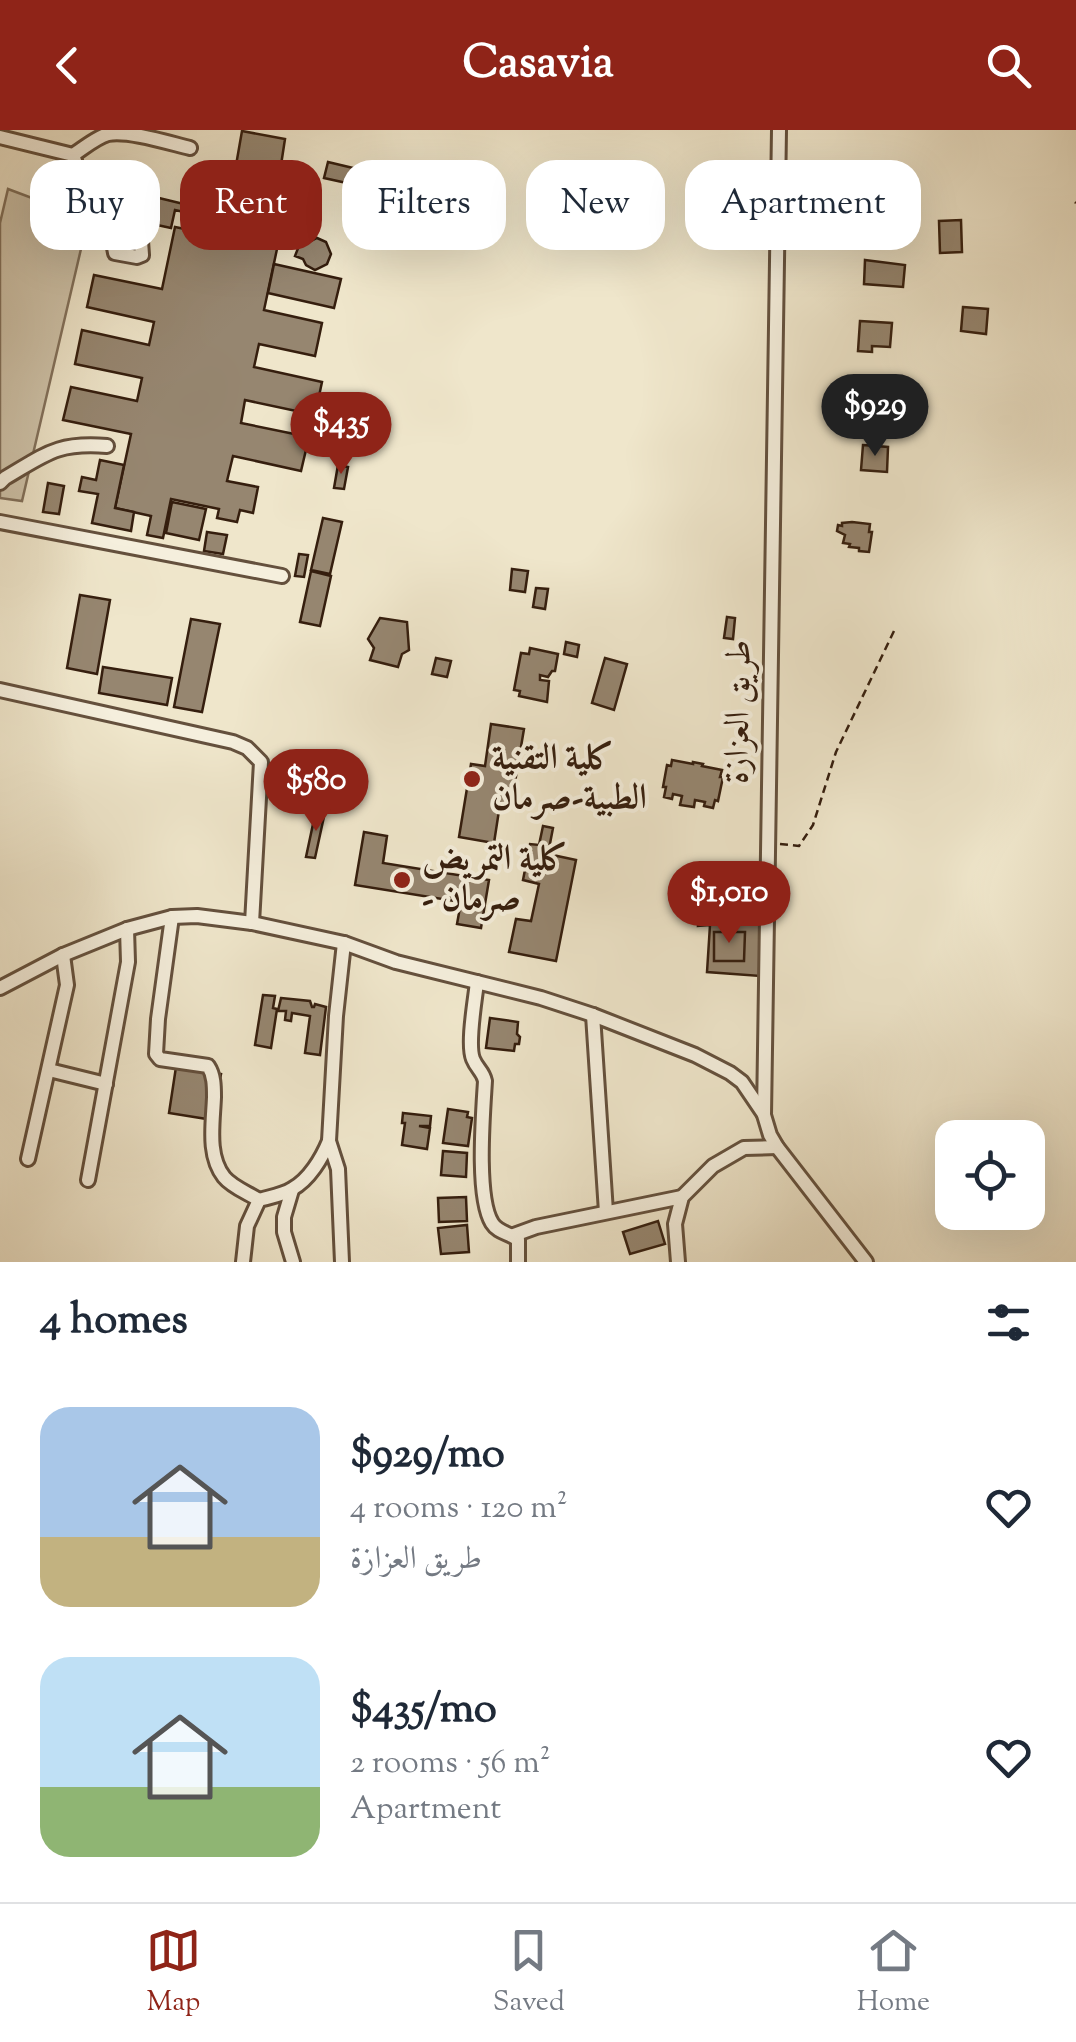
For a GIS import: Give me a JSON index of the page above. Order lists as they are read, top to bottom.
{
  "streets": {
    "street": ["طريق العزازة"]
  },
  "places": ["كلية التقنية الطبية-صرمان", "كلية التمريض - صرمان"],
  "page": {
    "header": "Casavia",
    "chip": [
      "Buy",
      "Rent",
      "Filters",
      "New",
      "Apartment"
    ],
    "price": [
      "$929",
      "$435",
      "$580",
      "$1,010"
    ],
    "heading": "4 homes",
    "list": [
      {
        "name": "$929/mo",
        "note": "4 rooms · 120 m² · طريق العزازة"
      },
      {
        "name": "$435/mo",
        "note": "2 rooms · 56 m² · Apartment"
      }
    ],
    "tabs": ["Map", "Saved", "Home"]
  }
}
